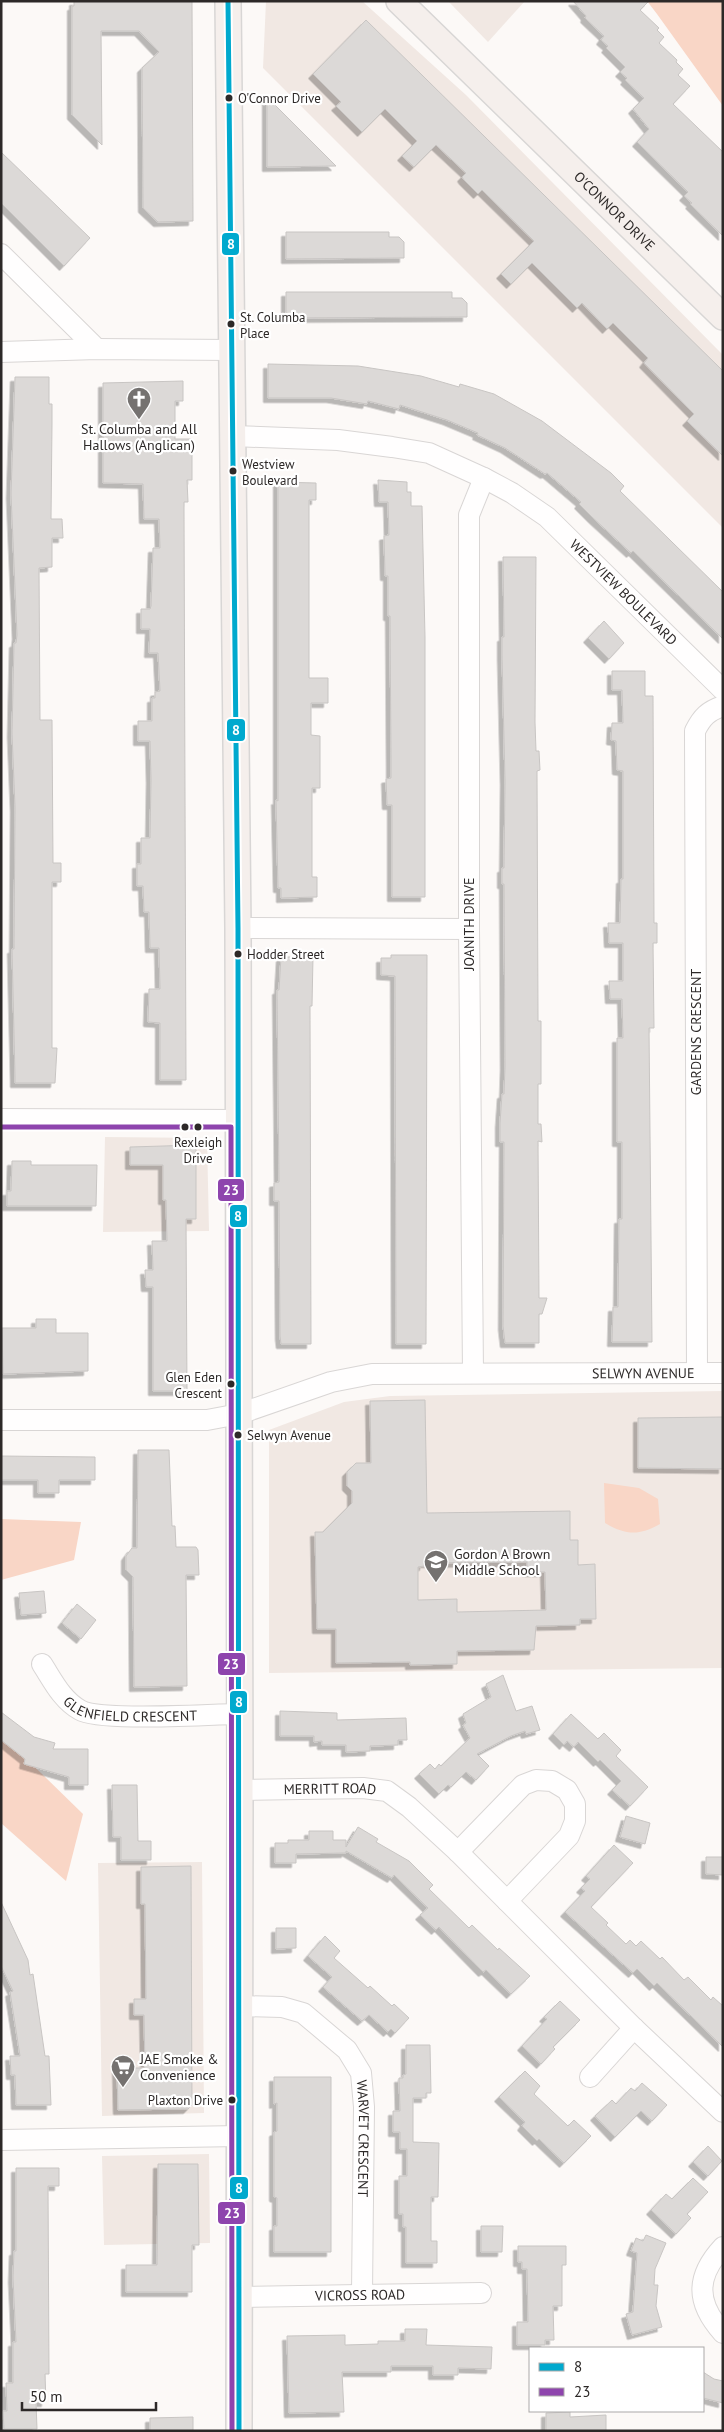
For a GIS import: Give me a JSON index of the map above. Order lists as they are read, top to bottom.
{
  "streets": {
    "main road": ["O'CONNOR DRIVE"],
    "street": [
      "WESTVIEW BOULEVARD",
      "JOANITH DRIVE",
      "GARDENS CRESCENT",
      "SELWYN AVENUE",
      "GLENFIELD CRESCENT",
      "MERRITT ROAD",
      "WARVET CRESCENT",
      "VICROSS ROAD"
    ]
  },
  "crossings": [
    ["WESTVIEW BOULEVARD", "JOANITH DRIVE"],
    ["JOANITH DRIVE", "SELWYN AVENUE"],
    ["GARDENS CRESCENT", "SELWYN AVENUE"],
    ["WARVET CRESCENT", "VICROSS ROAD"]
  ],
  "places": {
    "other": [
      "O'Connor Drive",
      "St. Columba Place",
      "Westview Boulevard",
      "Hodder Street",
      "Rexleigh Drive",
      "Glen Eden Crescent",
      "Selwyn Avenue",
      "Plaxton Drive"
    ],
    "church": ["St. Columba and All Hallows (Anglican)"],
    "school or university": ["Gordon A Brown Middle School"],
    "supermarket": ["JAE Smoke & Convenience"]
  },
  "lines": ["transit line 8", "transit line 23"],
  "legend": ["8", "23"],
  "scale_bar": "50 m"
}
